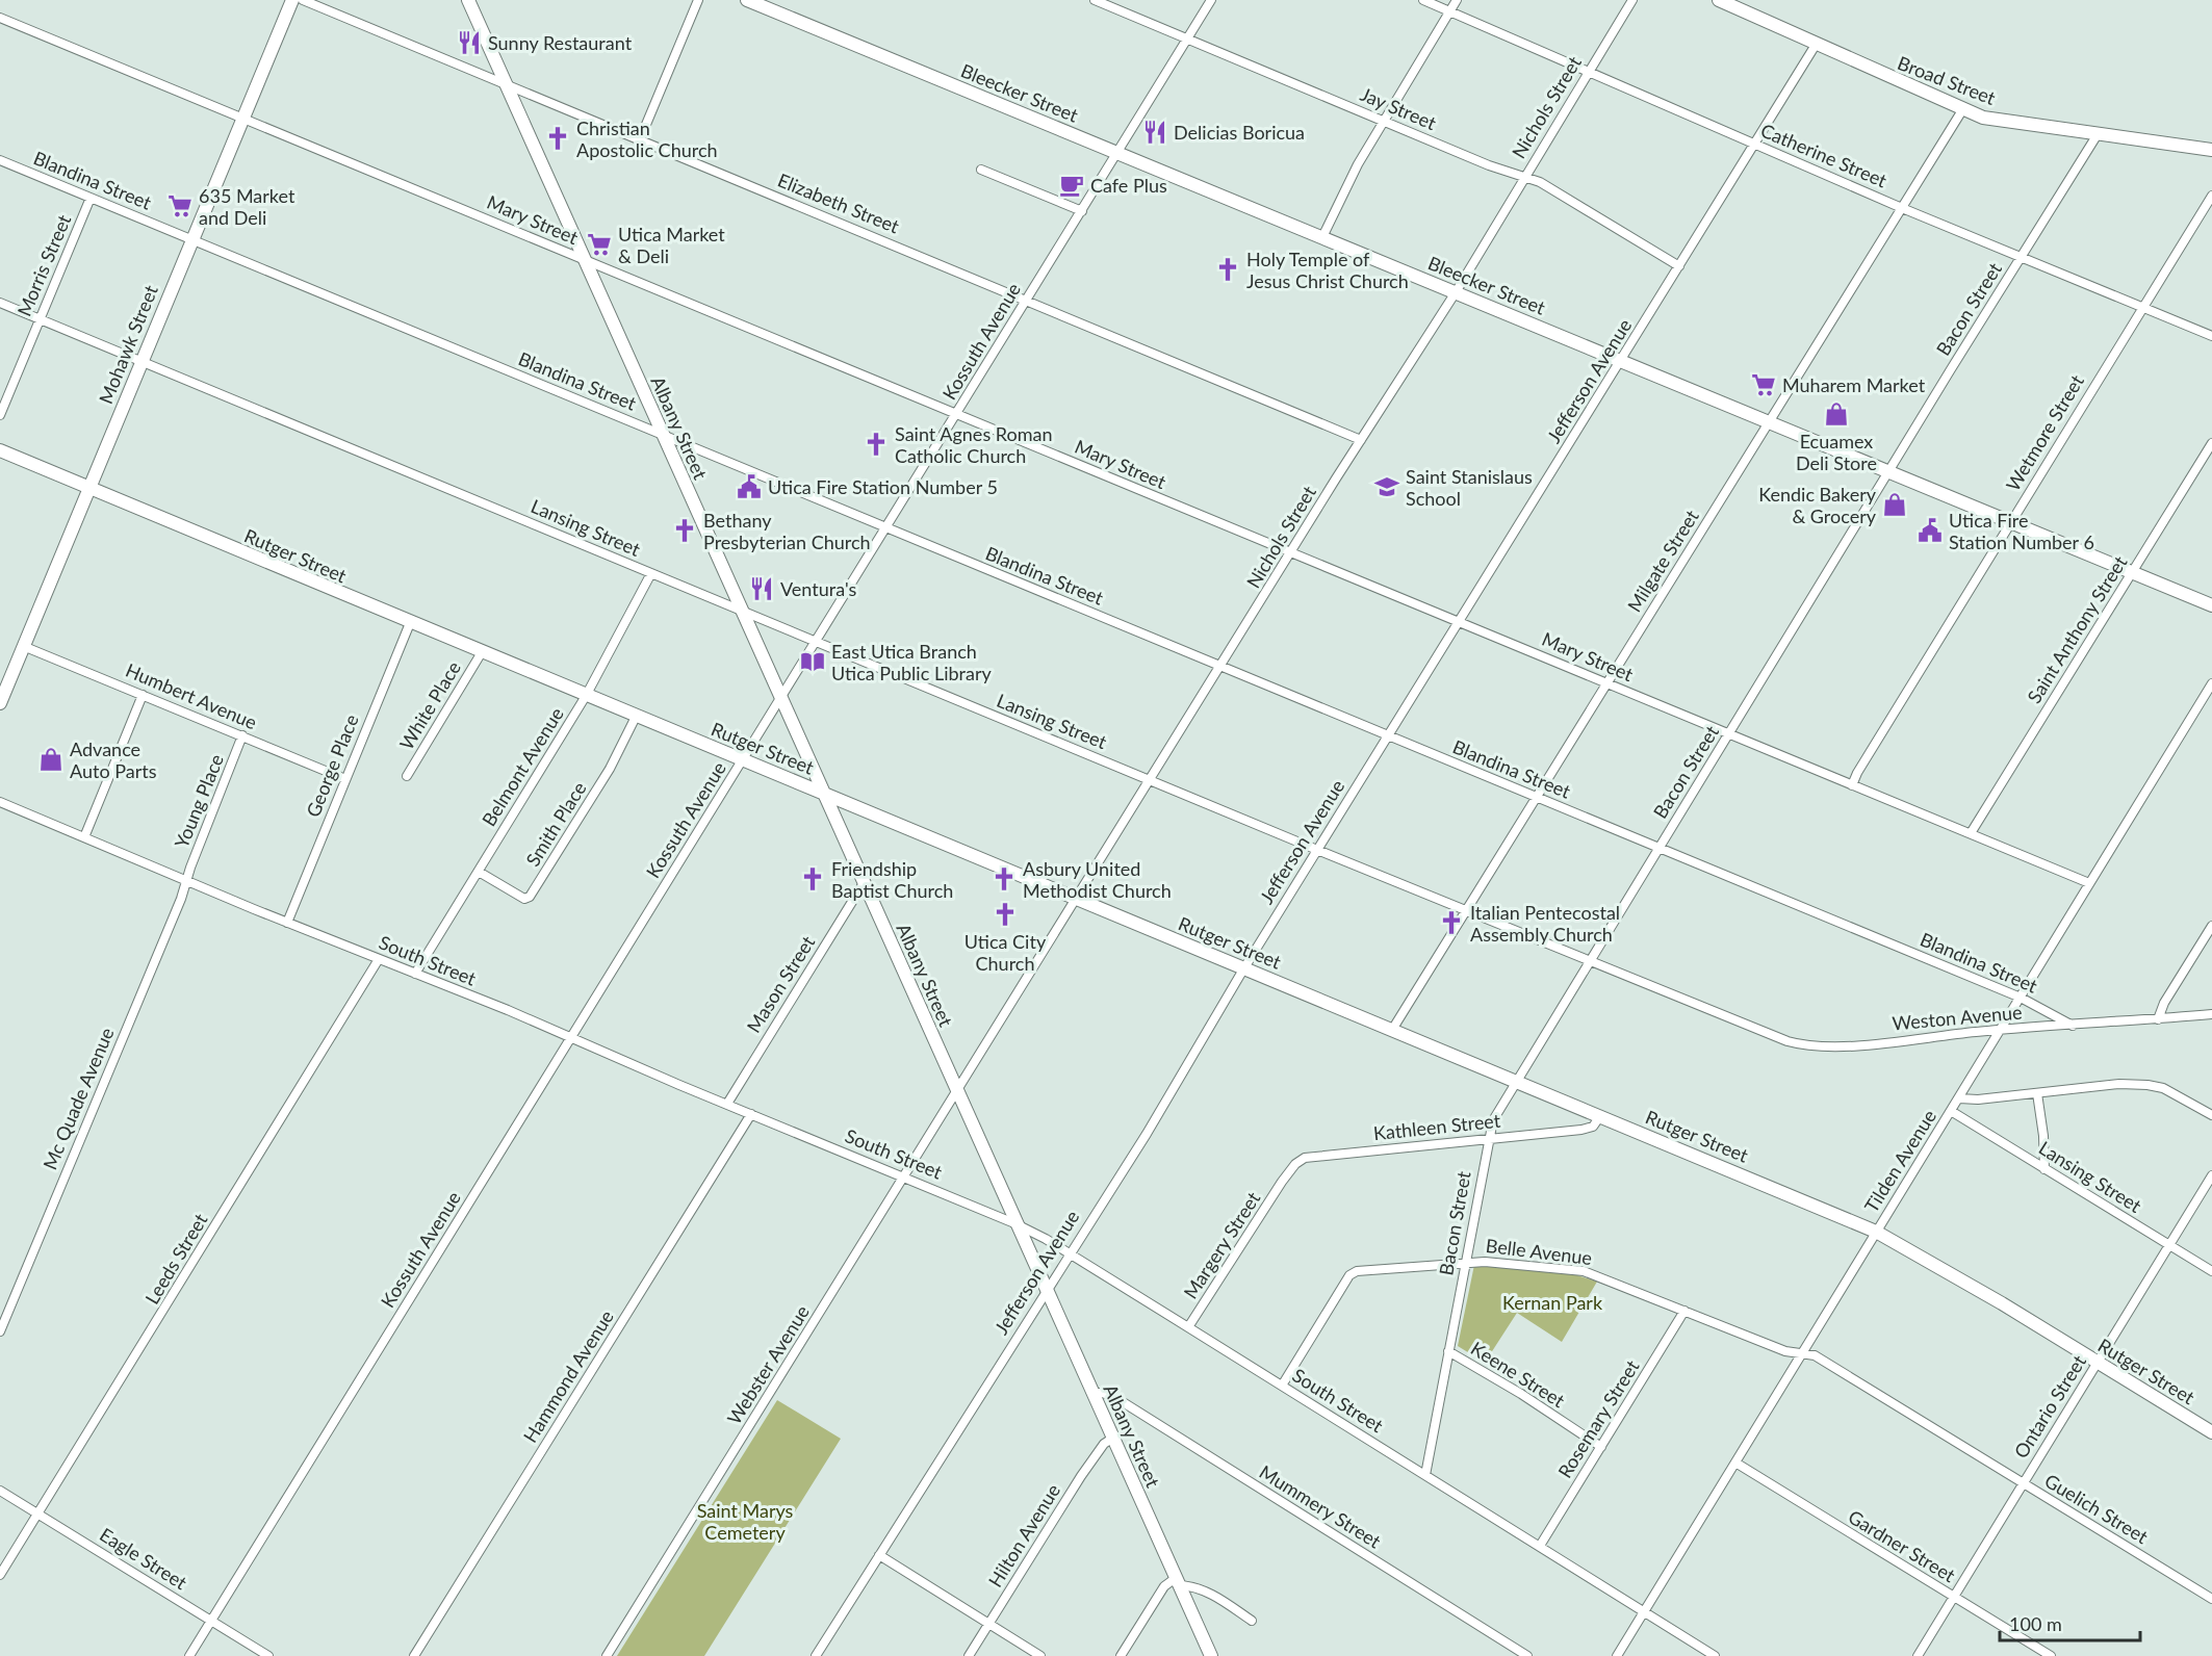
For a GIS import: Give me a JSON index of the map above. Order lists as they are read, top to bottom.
{
  "streets": {
    "street": [
      "Broad Street",
      "Bleecker Street",
      "Nichols Street",
      "Jay Street",
      "Catherine Street",
      "Blandina Street",
      "Elizabeth Street",
      "Mary Street",
      "Morris Street",
      "Bacon Street",
      "Kossuth Avenue",
      "Mohawk Street",
      "Jefferson Avenue",
      "Albany Street",
      "Wetmore Street",
      "Lansing Street",
      "Rutger Street",
      "Milgate Street",
      "Saint Anthony Street",
      "Humbert Avenue",
      "White Place",
      "George Place",
      "Belmont Avenue",
      "Young Place",
      "Smith Place",
      "South Street",
      "Mason Street",
      "Weston Avenue",
      "Mc Quade Avenue",
      "Kathleen Street",
      "Tilden Avenue",
      "Margery Street",
      "Belle Avenue",
      "Leeds Street",
      "Webster Avenue",
      "Keene Street",
      "Hammond Avenue",
      "Ontario Street",
      "Rosemary Street",
      "Mummery Street",
      "Guelich Street",
      "Hilton Avenue",
      "Gardner Street",
      "Eagle Street"
    ]
  },
  "crossings": [
    ["Broad Street", "Bacon Street"],
    ["Broad Street", "Jefferson Avenue"],
    ["Broad Street", "Milgate Street"],
    ["Bleecker Street", "Nichols Street"],
    ["Bleecker Street", "Bacon Street"],
    ["Bleecker Street", "Kossuth Avenue"],
    ["Bleecker Street", "Jefferson Avenue"],
    ["Bleecker Street", "Wetmore Street"],
    ["Bleecker Street", "Milgate Street"],
    ["Bleecker Street", "Saint Anthony Street"],
    ["Nichols Street", "Jay Street"],
    ["Nichols Street", "Catherine Street"],
    ["Nichols Street", "Blandina Street"],
    ["Nichols Street", "Elizabeth Street"],
    ["Nichols Street", "Mary Street"],
    ["Nichols Street", "Albany Street"],
    ["Nichols Street", "Lansing Street"],
    ["Nichols Street", "Rutger Street"],
    ["Nichols Street", "Webster Avenue"],
    ["Jay Street", "Kossuth Avenue"],
    ["Jay Street", "Jefferson Avenue"],
    ["Catherine Street", "Bacon Street"],
    ["Catherine Street", "Jefferson Avenue"],
    ["Catherine Street", "Wetmore Street"],
    ["Catherine Street", "Milgate Street"],
    ["Blandina Street", "Morris Street"],
    ["Blandina Street", "Bacon Street"],
    ["Blandina Street", "Kossuth Avenue"],
    ["Blandina Street", "Mohawk Street"],
    ["Blandina Street", "Jefferson Avenue"],
    ["Blandina Street", "Albany Street"],
    ["Blandina Street", "Milgate Street"],
    ["Blandina Street", "Weston Avenue"],
    ["Blandina Street", "Tilden Avenue"],
    ["Elizabeth Street", "Kossuth Avenue"],
    ["Elizabeth Street", "Albany Street"],
    ["Mary Street", "Bacon Street"],
    ["Mary Street", "Kossuth Avenue"],
    ["Mary Street", "Mohawk Street"],
    ["Mary Street", "Jefferson Avenue"],
    ["Mary Street", "Albany Street"],
    ["Mary Street", "Wetmore Street"],
    ["Mary Street", "Milgate Street"],
    ["Mary Street", "Saint Anthony Street"],
    ["Mary Street", "Tilden Avenue"],
    ["Morris Street", "Lansing Street"],
    ["Bacon Street", "Lansing Street"],
    ["Bacon Street", "Rutger Street"],
    ["Bacon Street", "South Street"],
    ["Bacon Street", "Kathleen Street"],
    ["Bacon Street", "Belle Avenue"],
    ["Bacon Street", "Keene Street"],
    ["Kossuth Avenue", "Albany Street"],
    ["Kossuth Avenue", "Lansing Street"],
    ["Kossuth Avenue", "Rutger Street"],
    ["Kossuth Avenue", "South Street"],
    ["Kossuth Avenue", "Eagle Street"],
    ["Mohawk Street", "Lansing Street"],
    ["Mohawk Street", "Rutger Street"],
    ["Mohawk Street", "Humbert Avenue"],
    ["Jefferson Avenue", "Albany Street"],
    ["Jefferson Avenue", "Lansing Street"],
    ["Jefferson Avenue", "Rutger Street"],
    ["Jefferson Avenue", "South Street"],
    ["Albany Street", "Lansing Street"],
    ["Albany Street", "Rutger Street"],
    ["Albany Street", "South Street"],
    ["Albany Street", "Mason Street"],
    ["Albany Street", "Webster Avenue"],
    ["Albany Street", "Mummery Street"],
    ["Albany Street", "Hilton Avenue"],
    ["Lansing Street", "Milgate Street"],
    ["Lansing Street", "Belmont Avenue"],
    ["Lansing Street", "Weston Avenue"],
    ["Lansing Street", "Tilden Avenue"],
    ["Lansing Street", "Ontario Street"],
    ["Rutger Street", "Milgate Street"],
    ["Rutger Street", "White Place"],
    ["Rutger Street", "George Place"],
    ["Rutger Street", "Belmont Avenue"],
    ["Rutger Street", "Smith Place"],
    ["Rutger Street", "Kathleen Street"],
    ["Rutger Street", "Tilden Avenue"],
    ["Rutger Street", "Ontario Street"],
    ["Humbert Avenue", "George Place"],
    ["Humbert Avenue", "Young Place"],
    ["George Place", "South Street"],
    ["Belmont Avenue", "Smith Place"],
    ["Belmont Avenue", "South Street"],
    ["Young Place", "South Street"],
    ["Young Place", "Mc Quade Avenue"],
    ["South Street", "Mason Street"],
    ["South Street", "Mc Quade Avenue"],
    ["South Street", "Tilden Avenue"],
    ["South Street", "Margery Street"],
    ["South Street", "Belle Avenue"],
    ["South Street", "Leeds Street"],
    ["South Street", "Webster Avenue"],
    ["South Street", "Hammond Avenue"],
    ["South Street", "Rosemary Street"],
    ["Weston Avenue", "Tilden Avenue"],
    ["Kathleen Street", "Margery Street"],
    ["Tilden Avenue", "Belle Avenue"],
    ["Tilden Avenue", "Guelich Street"],
    ["Tilden Avenue", "Gardner Street"],
    ["Belle Avenue", "Rosemary Street"],
    ["Belle Avenue", "Guelich Street"],
    ["Leeds Street", "Eagle Street"],
    ["Keene Street", "Rosemary Street"],
    ["Ontario Street", "Guelich Street"],
    ["Ontario Street", "Gardner Street"]
  ],
  "parks": ["Kernan Park", "Saint Marys Cemetery"],
  "places": {
    "restaurant": ["Sunny Restaurant", "Delicias Boricua", "Ventura's"],
    "church": [
      "Christian Apostolic Church",
      "Holy Temple of Jesus Christ Church",
      "Saint Agnes Roman Catholic Church",
      "Bethany Presbyterian Church",
      "Friendship Baptist Church",
      "Asbury United Methodist Church",
      "Utica City Church",
      "Italian Pentecostal Assembly Church"
    ],
    "cafe": ["Cafe Plus"],
    "supermarket": ["635 Market and Deli", "Utica Market & Deli", "Muharem Market"],
    "shop": ["Ecuamex Deli Store", "Kendic Bakery & Grocery", "Advance Auto Parts"],
    "public building": ["Utica Fire Station Number 5", "Utica Fire Station Number 6"],
    "school or university": ["Saint Stanislaus School"],
    "library": ["East Utica Branch Utica Public Library"]
  },
  "scale_bar": "100 m"
}
